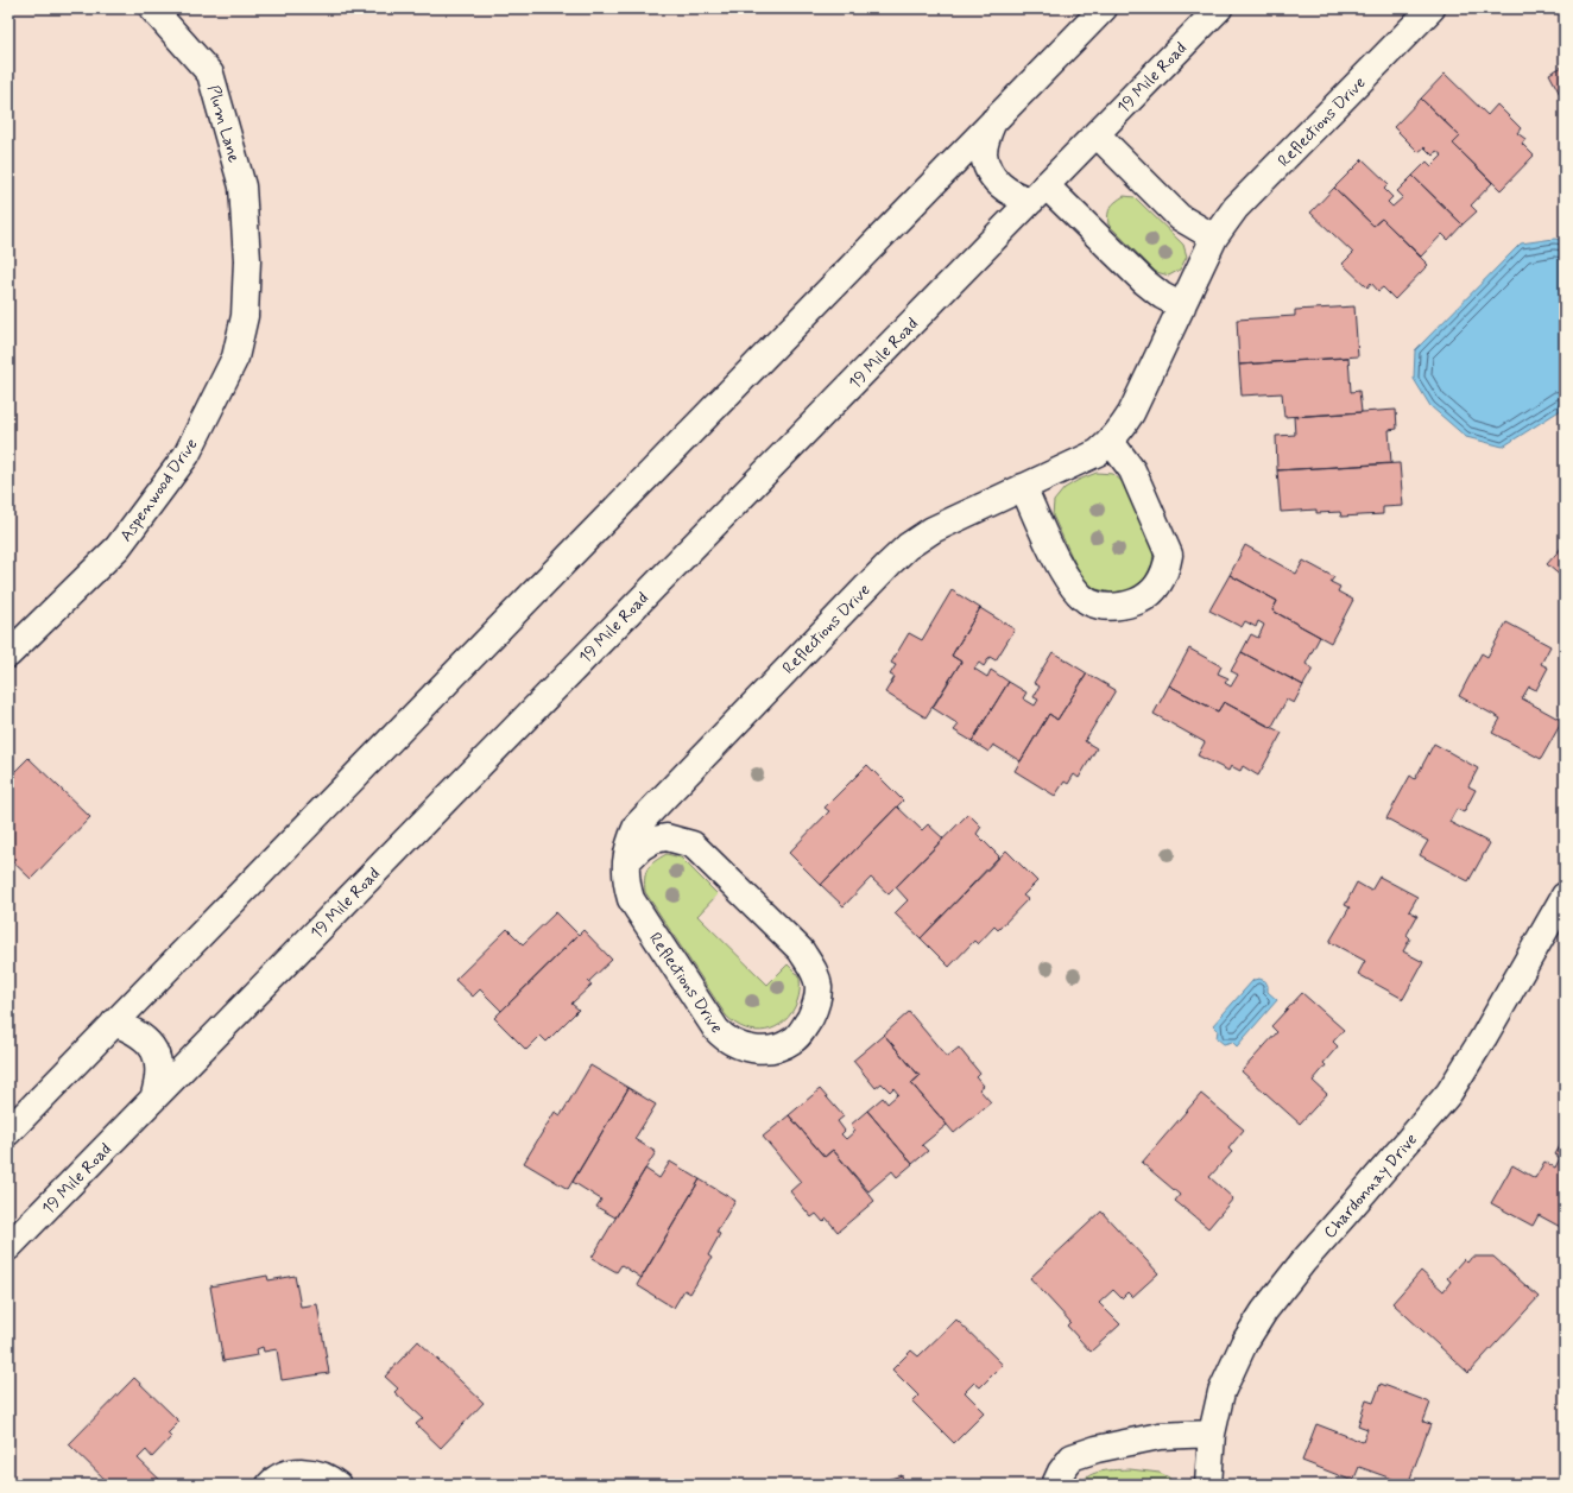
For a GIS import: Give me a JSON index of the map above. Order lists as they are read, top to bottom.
{
  "streets": {
    "street": [
      "19 Mile Road",
      "Reflections Drive",
      "Plum Lane",
      "Aspenwood Drive",
      "Chardonnay Drive"
    ]
  },
  "crossings": [
    ["Plum Lane", "Aspenwood Drive"]
  ]
}
